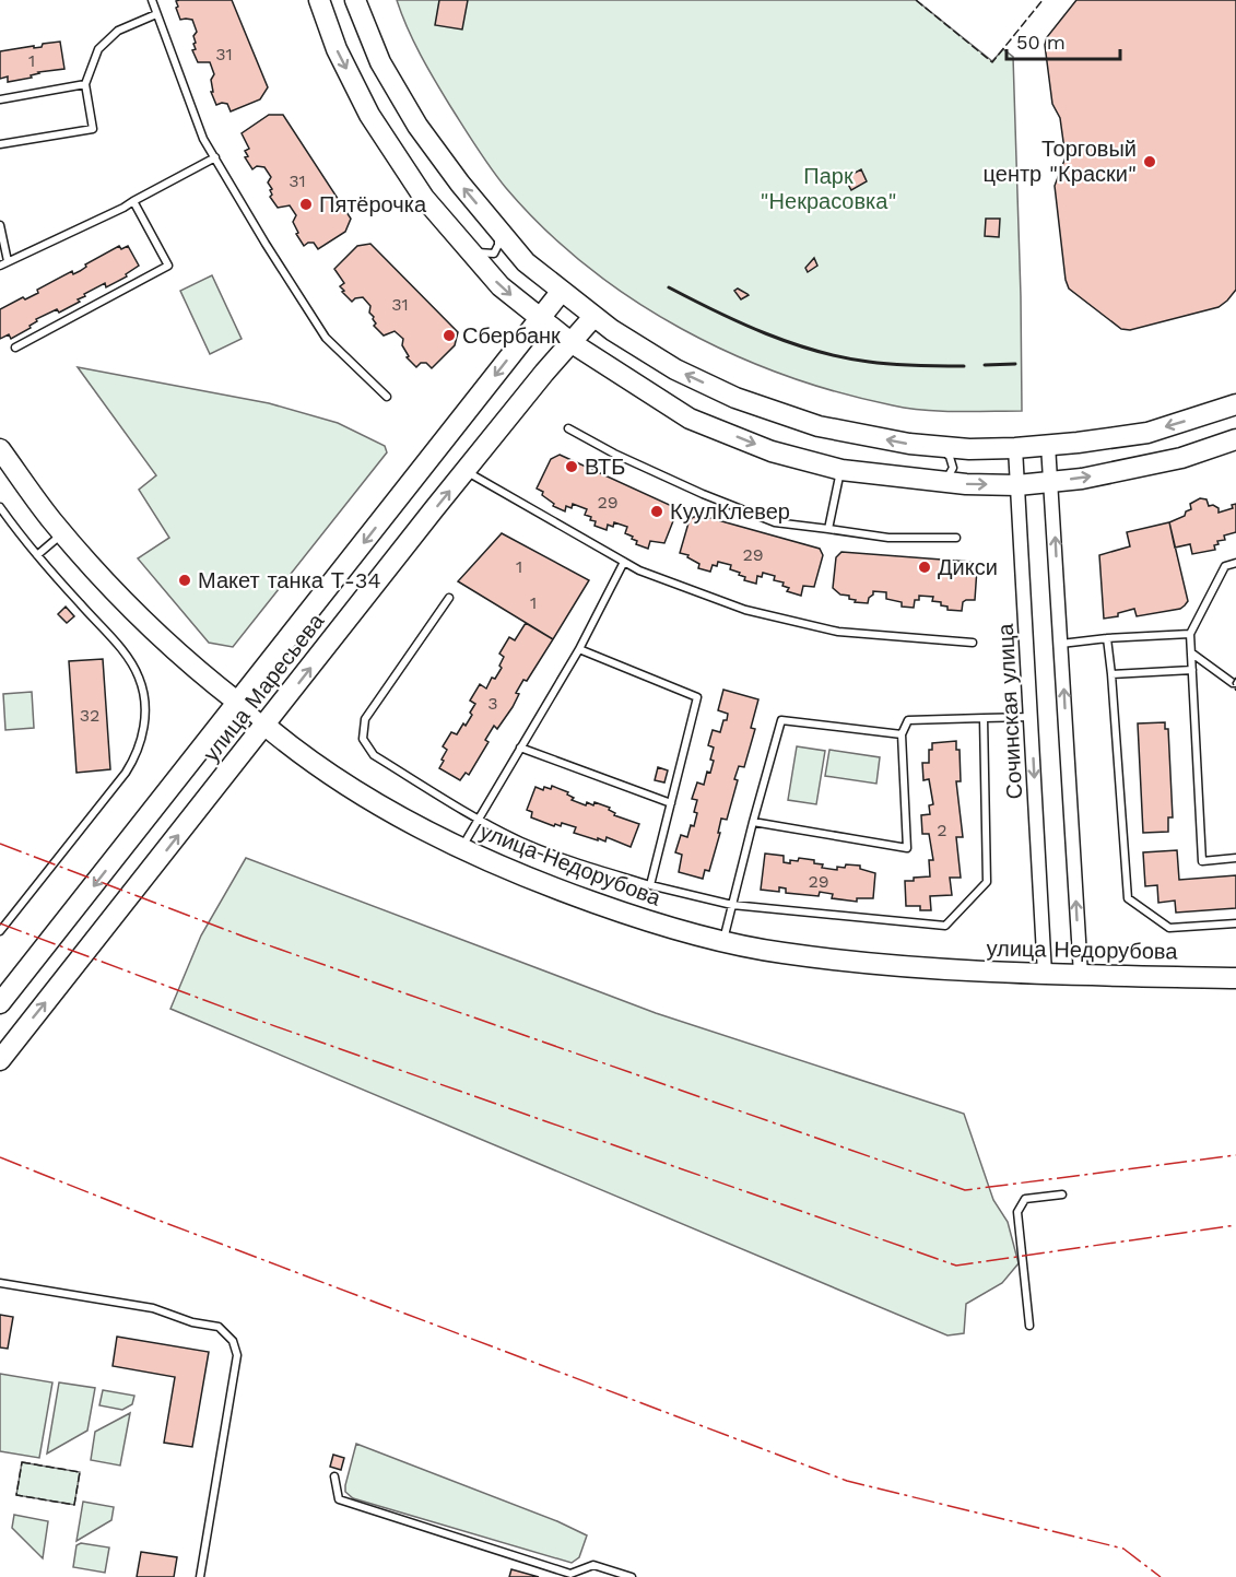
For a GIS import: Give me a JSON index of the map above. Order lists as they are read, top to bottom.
{
  "streets": {
    "street": ["улица Маресьева", "Сочинская улица", "улица Недорубова"]
  },
  "crossings": [
    ["улица Маресьева", "улица Недорубова"],
    ["Сочинская улица", "улица Недорубова"]
  ],
  "parks": ["Парк \"Некрасовка\""],
  "places": [
    "Торговый центр \"Краски\"",
    "Пятёрочка",
    "Сбербанк",
    "ВТБ",
    "КуулКлевер",
    "Дикси",
    "Макет танка Т-34"
  ],
  "house_numbers": [
    "31",
    "1",
    "31",
    "31",
    "29",
    "29",
    "1",
    "1",
    "3",
    "32",
    "2",
    "29"
  ],
  "scale_bar": "50 m"
}
